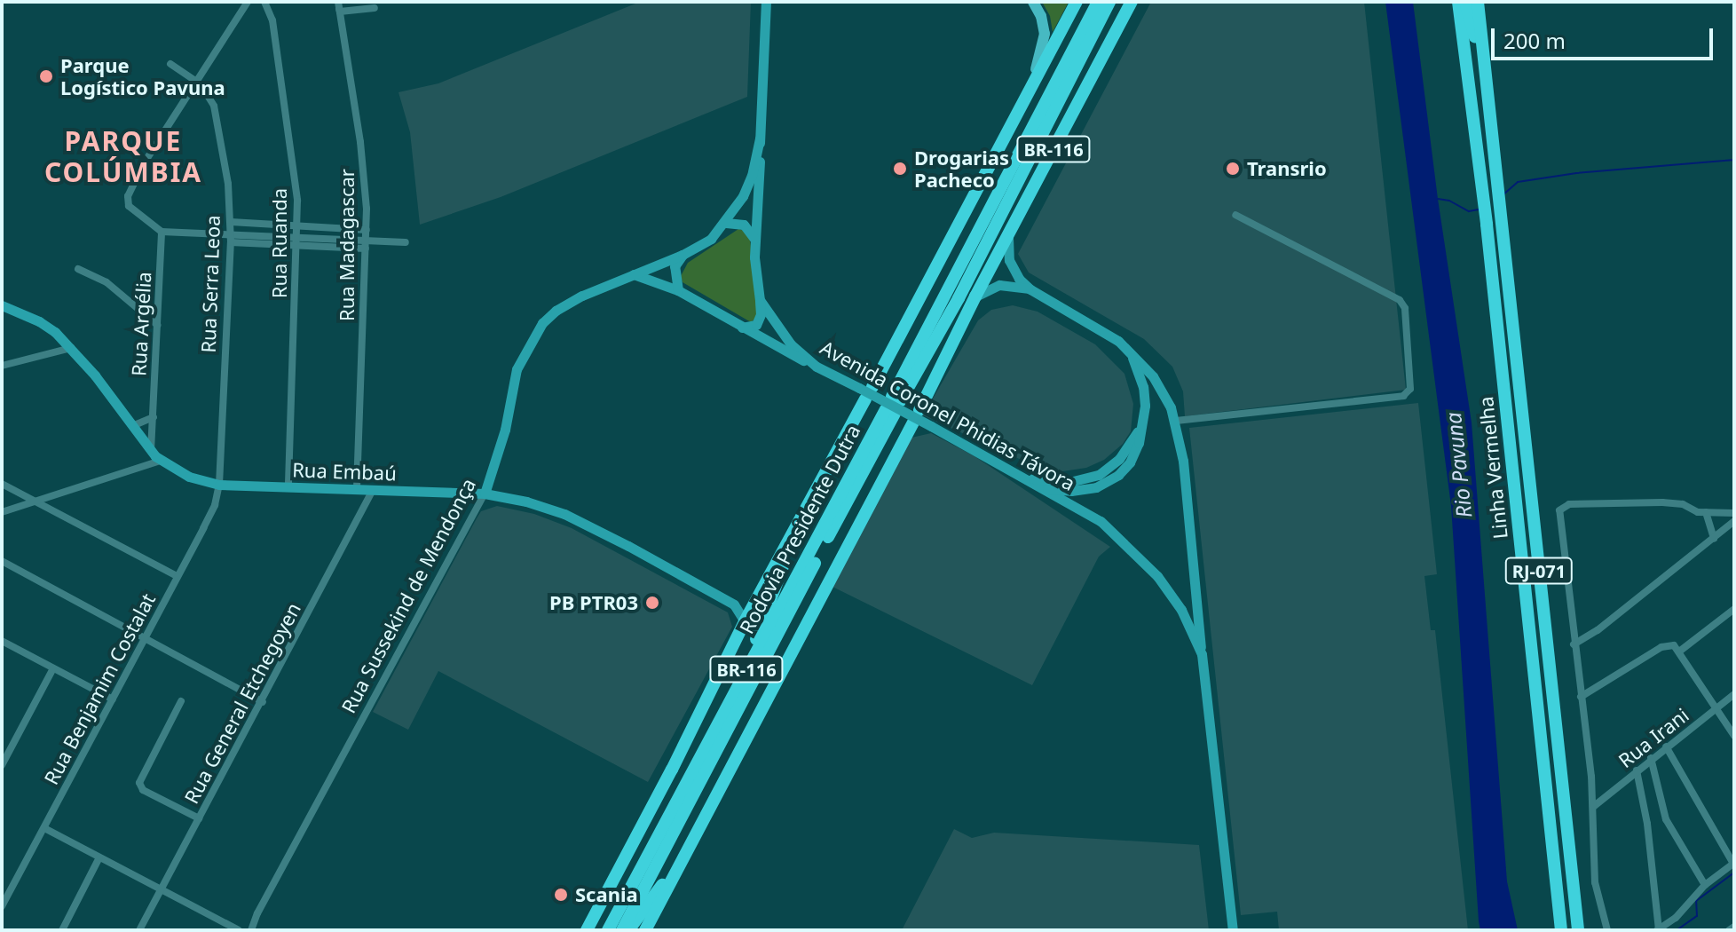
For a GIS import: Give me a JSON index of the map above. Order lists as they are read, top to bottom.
{
  "streets": {
    "highway": [
      "BR-116",
      "Linha Vermelha",
      "Rodovia Presidente Dutra",
      "RJ-071"
    ],
    "street": [
      "Rua Ruanda",
      "Rua Madagascar",
      "Rua Serra Leoa",
      "Rua Argélia",
      "Avenida Coronel Phidias Távora",
      "Rua Embaú",
      "Rua Sussekind de Mendonça",
      "Rua Benjamim Costalat",
      "Rua General Etchegoyen",
      "Rua Irani"
    ]
  },
  "crossings": [
    ["BR-116", "Avenida Coronel Phidias Távora"],
    ["BR-116", "Rua Embaú"],
    ["Rua Ruanda", "Rua Embaú"],
    ["Rua Madagascar", "Rua Embaú"],
    ["Rua Serra Leoa", "Rua Embaú"],
    ["Rua Serra Leoa", "Rua Benjamim Costalat"],
    ["Rua Argélia", "Rua Embaú"],
    ["Avenida Coronel Phidias Távora", "Rua Sussekind de Mendonça"],
    ["Rua Embaú", "Rua Sussekind de Mendonça"],
    ["Rua Embaú", "Rua Benjamim Costalat"],
    ["Rua Embaú", "Rua General Etchegoyen"]
  ],
  "districts": ["PARQUE COLÚMBIA"],
  "water": ["Rio Pavuna"],
  "places": [
    "Parque Logístico Pavuna",
    "Drogarias Pacheco",
    "Transrio",
    "PB PTR03",
    "Scania"
  ],
  "scale_bar": "200 m"
}
